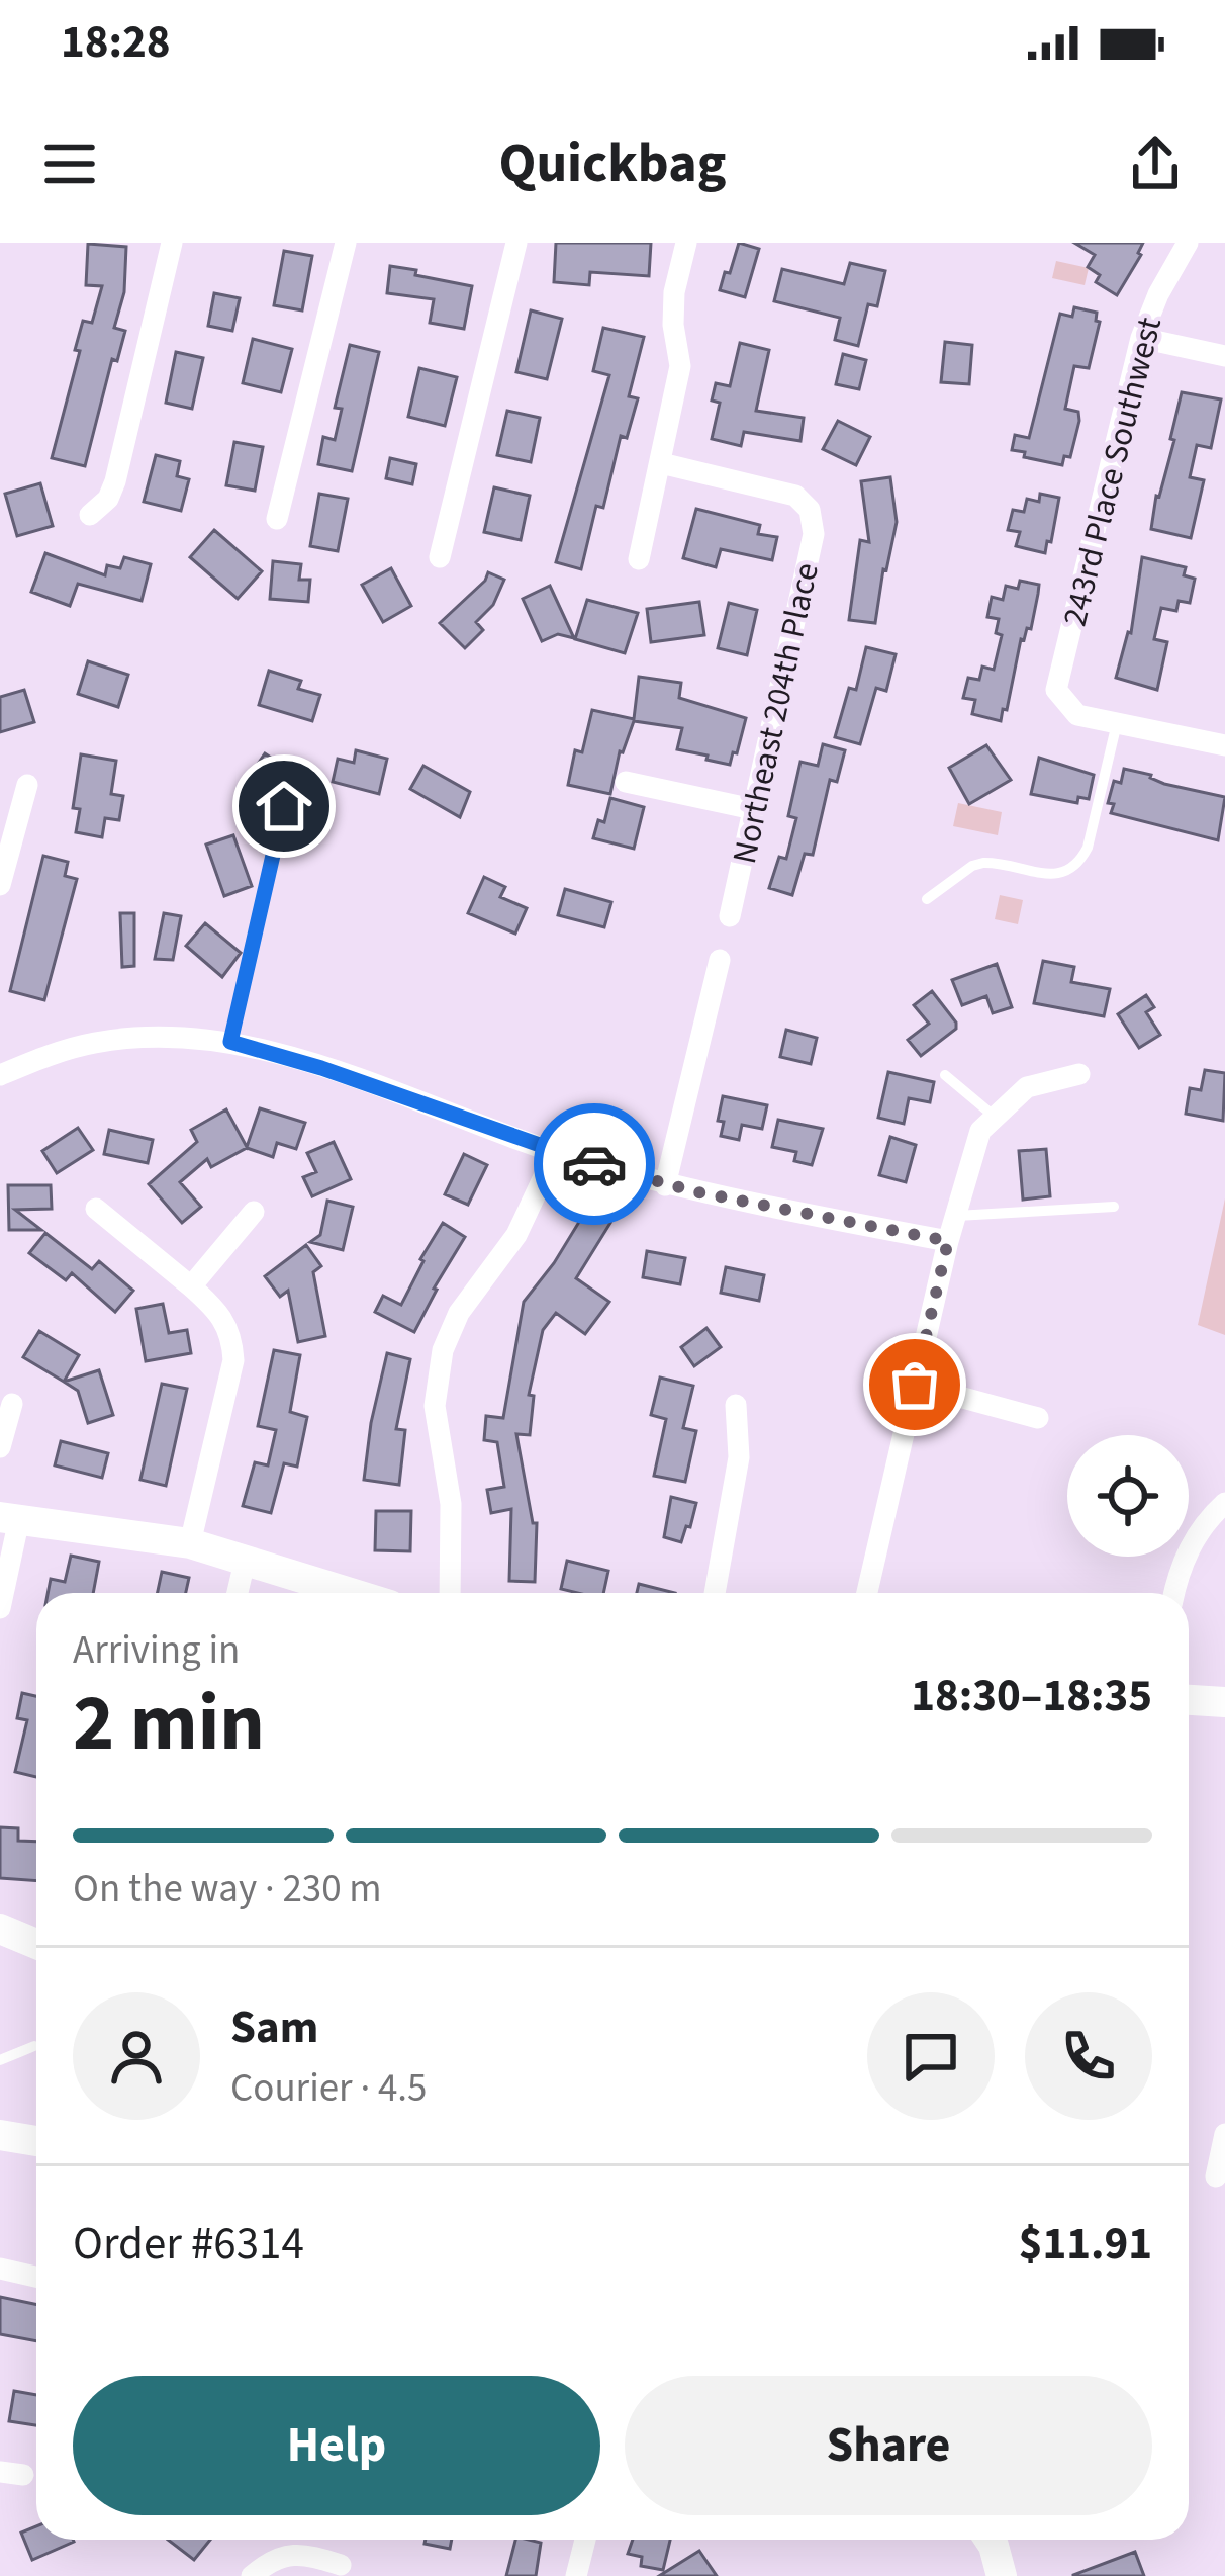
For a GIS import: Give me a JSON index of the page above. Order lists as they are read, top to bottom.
{
  "streets": {
    "street": ["243rd Place Southwest", "Northeast 204th Place"]
  },
  "page": {
    "status": "18:28",
    "header": "Quickbag",
    "heading": ["2 min", "Arriving in", "18:30–18:35"],
    "panel": [
      "Sam",
      "Courier · 4.5",
      "Order #6314",
      "$11.91"
    ],
    "bar": "On the way · 230 m",
    "buttons": ["Help", "Share"]
  }
}
